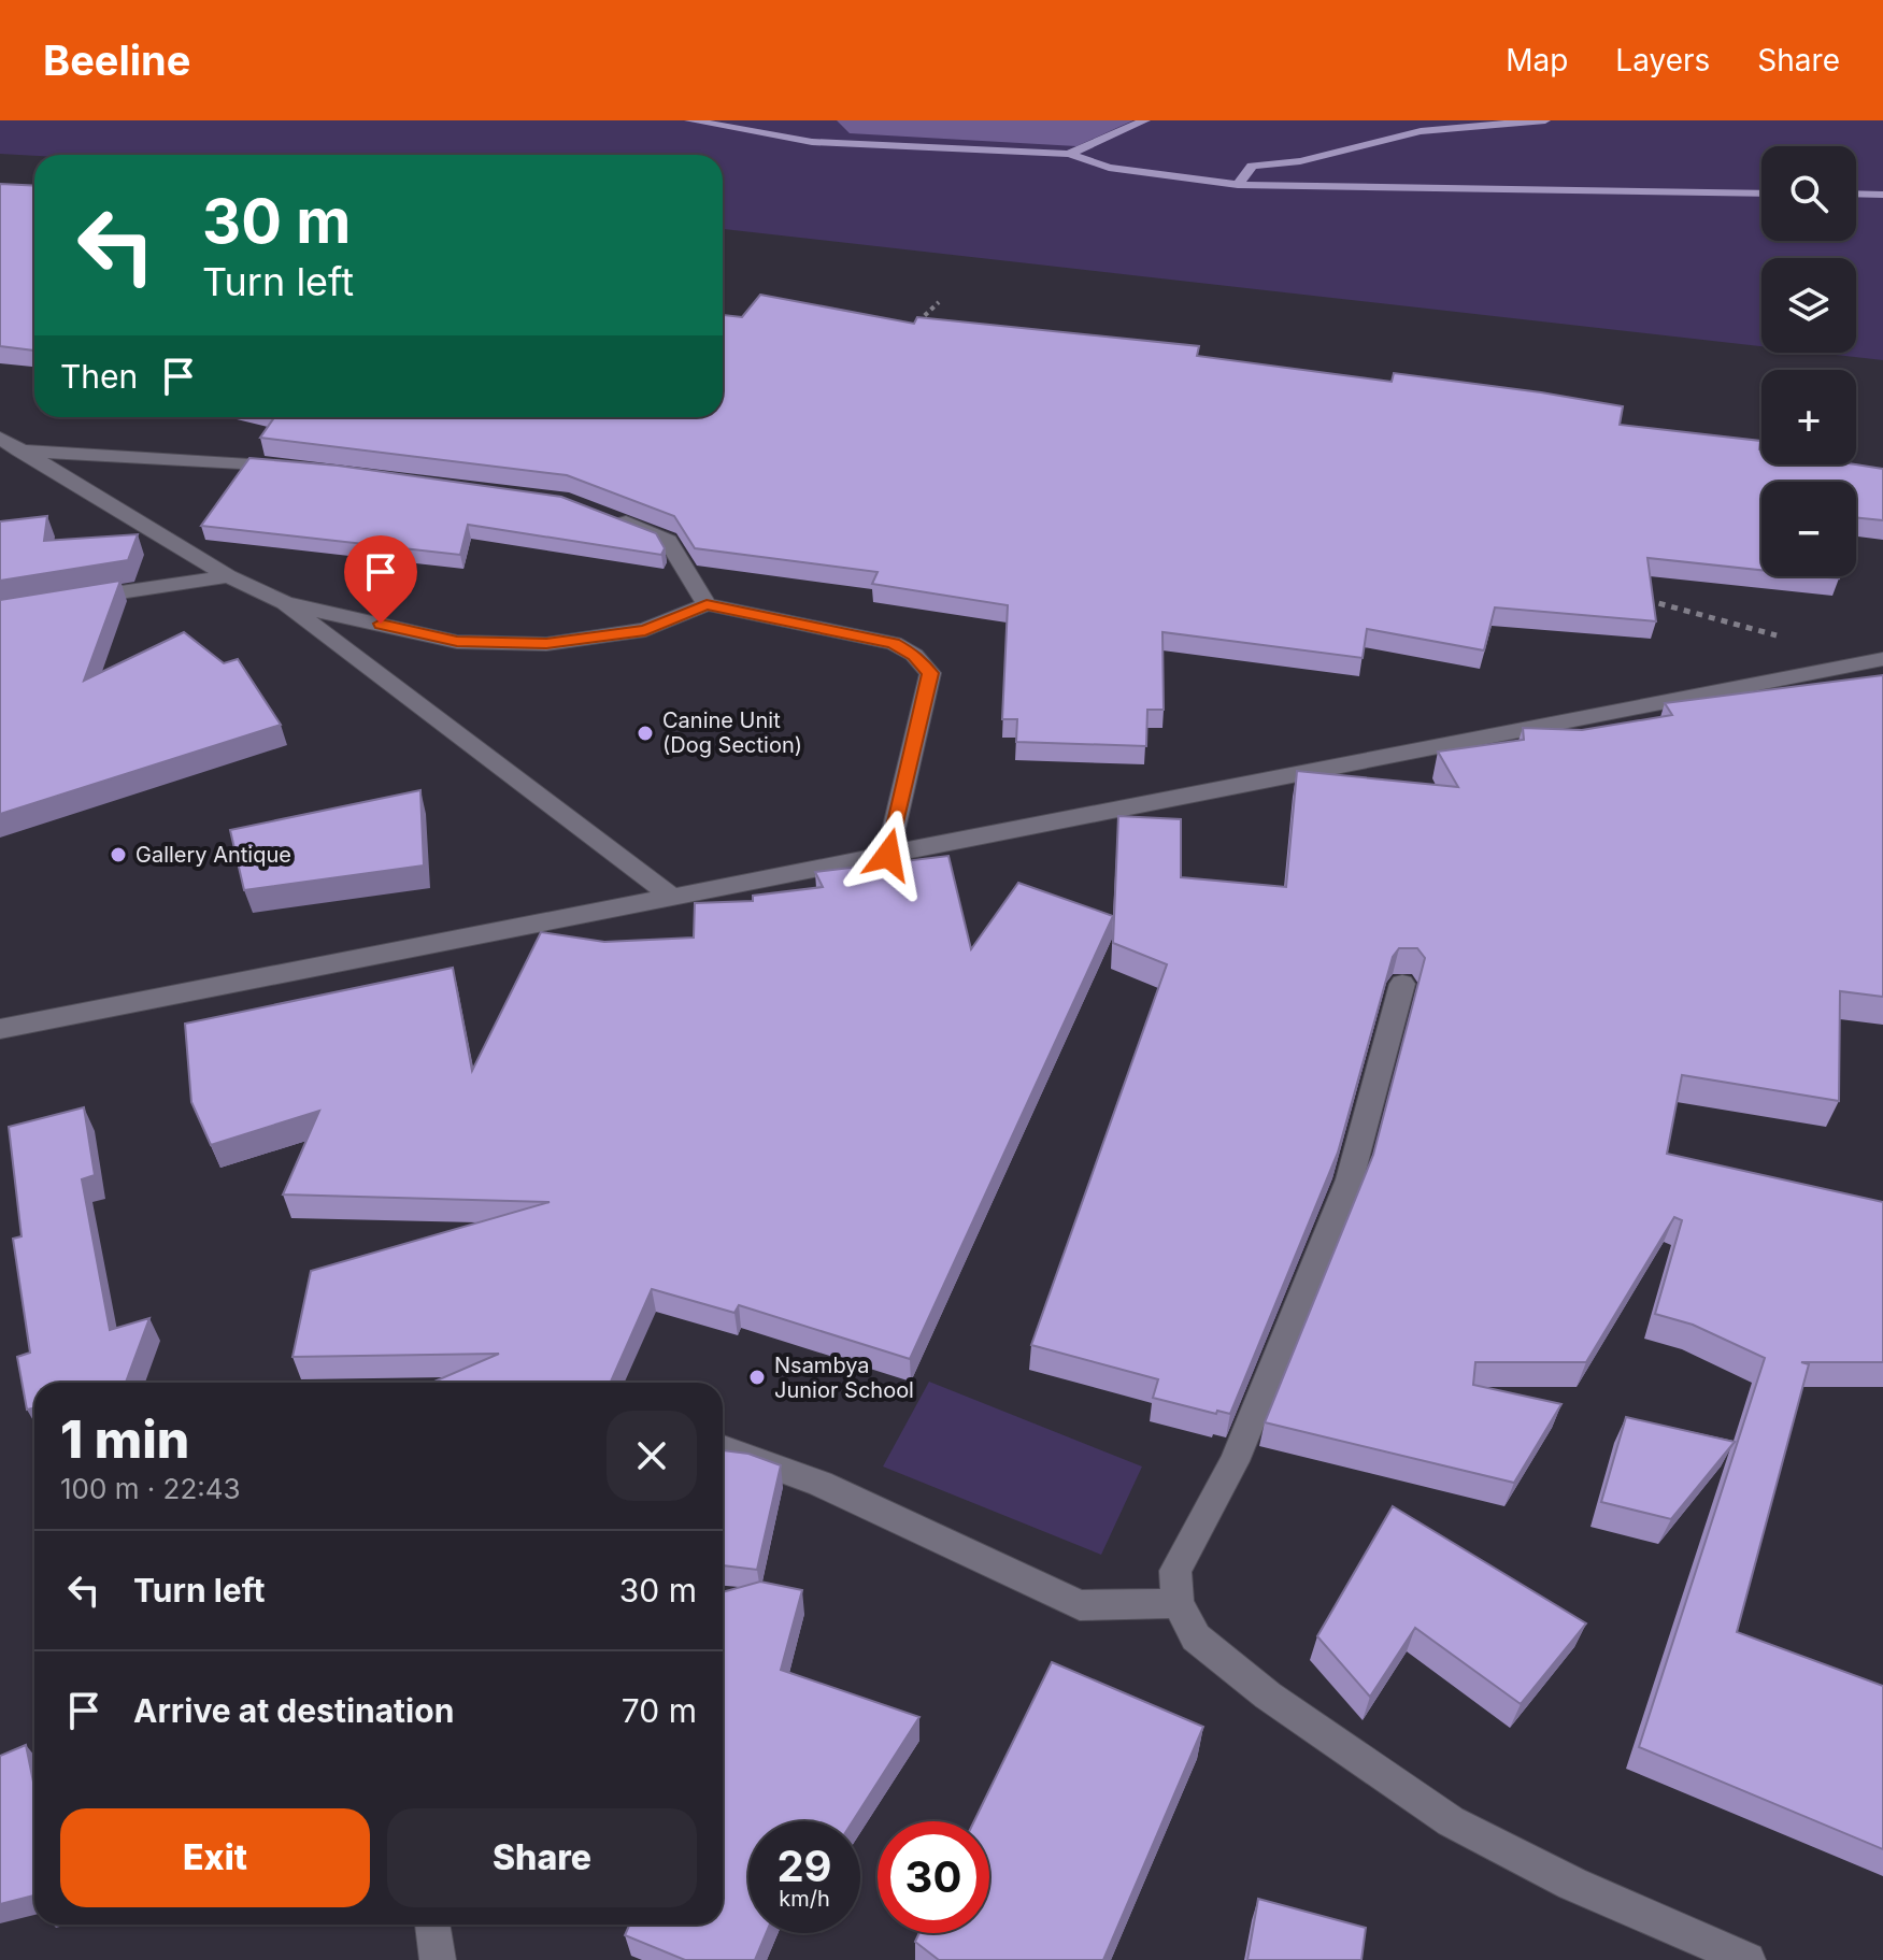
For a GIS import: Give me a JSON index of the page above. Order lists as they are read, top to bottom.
{
  "places": ["Canine Unit (Dog Section)", "Gallery Antique", "Nsambya Junior School"],
  "page": {
    "header": "Beeline",
    "nav": ["Map", "Layers", "Share"],
    "map_buttons": ["+", "−"],
    "turn": ["30 m", "Turn left"],
    "then": "Then",
    "heading": ["1 min", "100 m · 22:43"],
    "list": [
      {
        "name": "Turn left",
        "value": "30 m"
      },
      {
        "name": "Arrive at destination",
        "value": "70 m"
      }
    ],
    "buttons": ["Exit", "Share"],
    "speed": "29 km/h",
    "limit": "30"
  }
}
